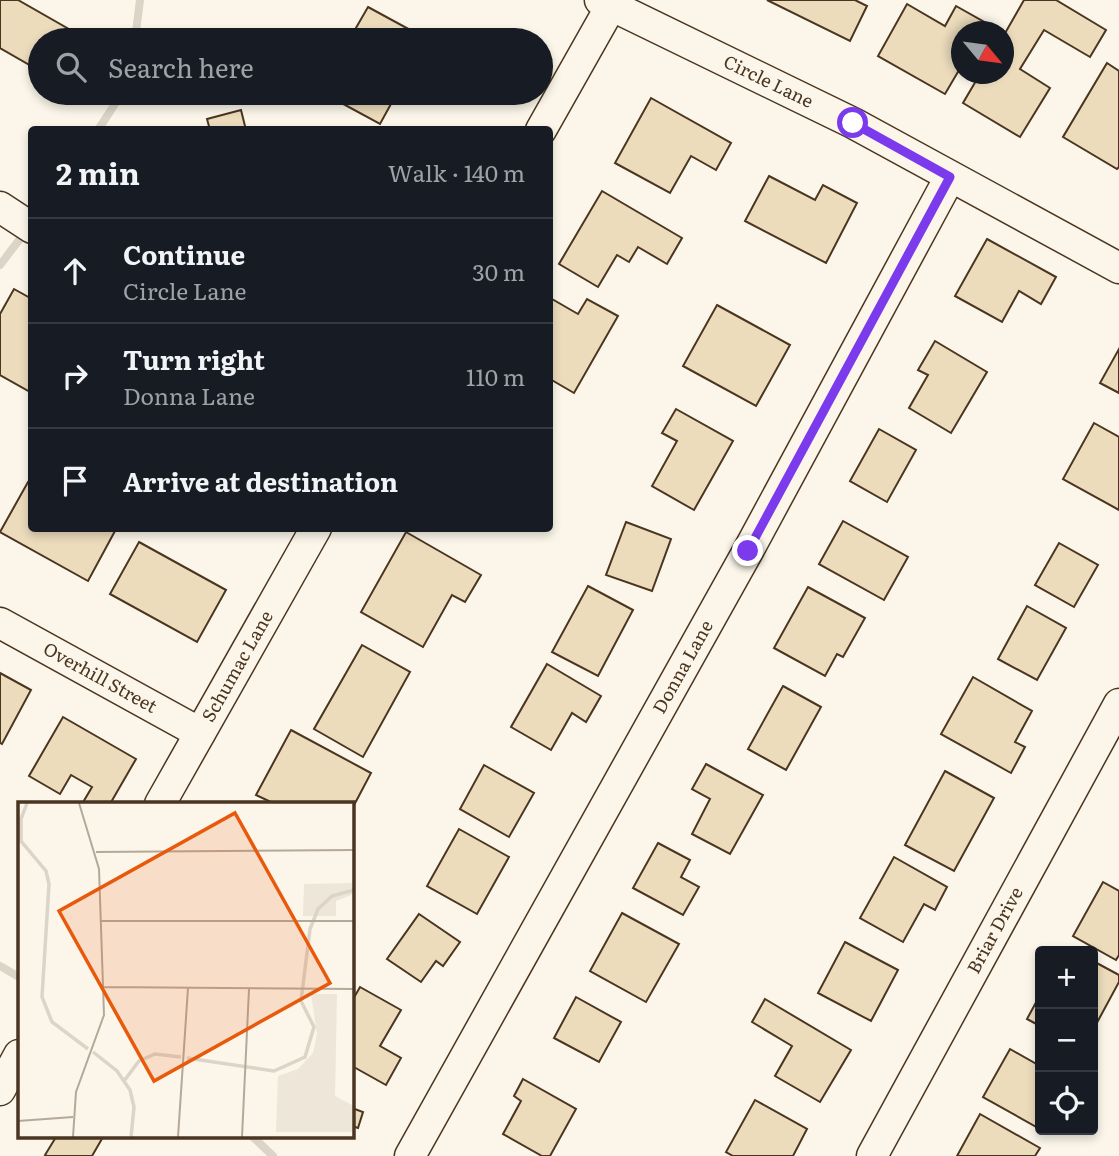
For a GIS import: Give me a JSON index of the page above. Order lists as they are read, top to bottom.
{
  "streets": {
    "street": [
      "Circle Lane",
      "Schumac Lane",
      "Donna Lane",
      "Overhill Street",
      "Briar Drive"
    ]
  },
  "crossings": [
    ["Circle Lane", "Donna Lane"],
    ["Schumac Lane", "Overhill Street"]
  ],
  "north": "bottom right",
  "page": {
    "search": "Search here",
    "heading": ["2 min", "Walk · 140 m"],
    "list": [
      ["Continue", "Circle Lane", "30 m"],
      ["Turn right", "Donna Lane", "110 m"],
      "Arrive at destination"
    ],
    "map_buttons": ["+", "−"]
  }
}
